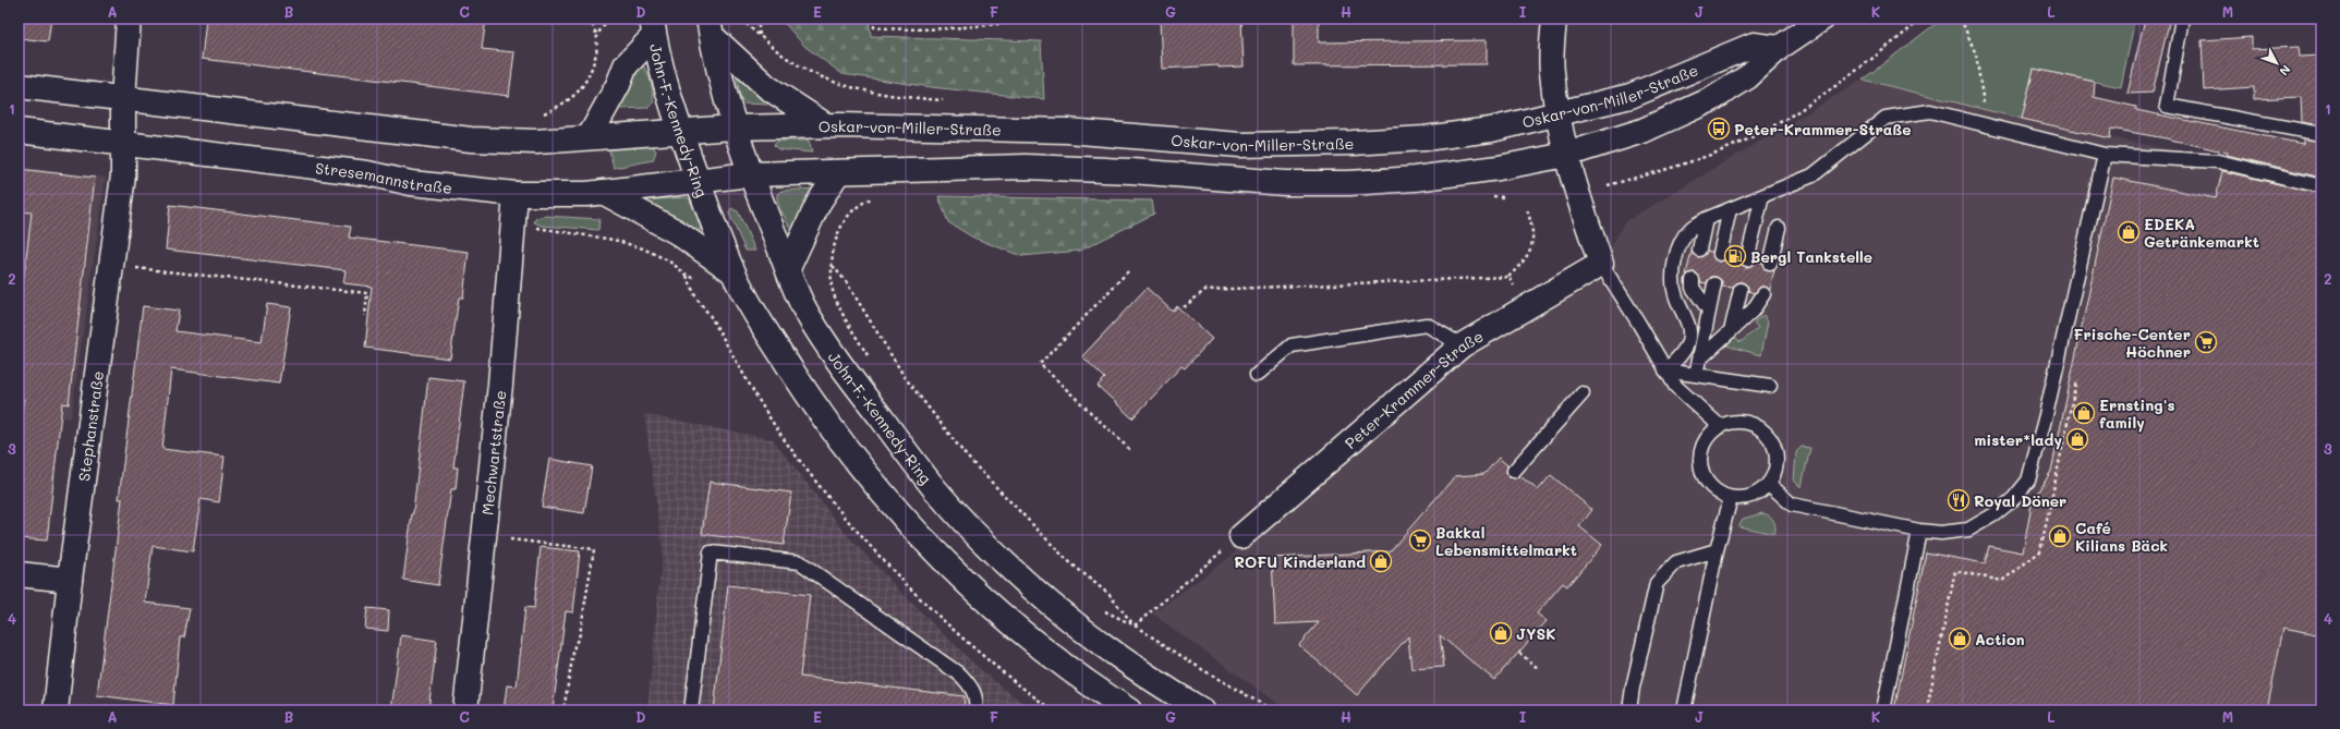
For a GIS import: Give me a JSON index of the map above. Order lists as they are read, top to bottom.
{
  "streets": {
    "street": [
      "Oskar-von-Miller-Straße",
      "John-F.-Kennedy-Ring",
      "Stresemannstraße",
      "Peter-Krammer-Straße",
      "Stephanstraße",
      "Mechwartstraße"
    ]
  },
  "crossings": [
    ["Oskar-von-Miller-Straße", "John-F.-Kennedy-Ring"],
    ["John-F.-Kennedy-Ring", "Stresemannstraße"],
    ["Stresemannstraße", "Stephanstraße"],
    ["Stresemannstraße", "Mechwartstraße"]
  ],
  "places": {
    "bus stop": ["Peter-Krammer-Straße"],
    "shop": [
      "EDEKA Getränkemarkt",
      "Ernsting's family",
      "mister*lady",
      "Café Kilians Bäck",
      "ROFU Kinderland",
      "JYSK",
      "Action"
    ],
    "fuel station": ["Bergl Tankstelle"],
    "supermarket": ["Frische-Center Höchner", "Bakkal Lebensmittelmarkt"],
    "restaurant": ["Royal Döner"]
  },
  "north": "bottom right",
  "grid": {
    "columns": [
      "A",
      "B",
      "C",
      "D",
      "E",
      "F",
      "G",
      "H",
      "I",
      "J",
      "K",
      "L",
      "M"
    ],
    "rows": [
      "1",
      "2",
      "3",
      "4"
    ]
  }
}
